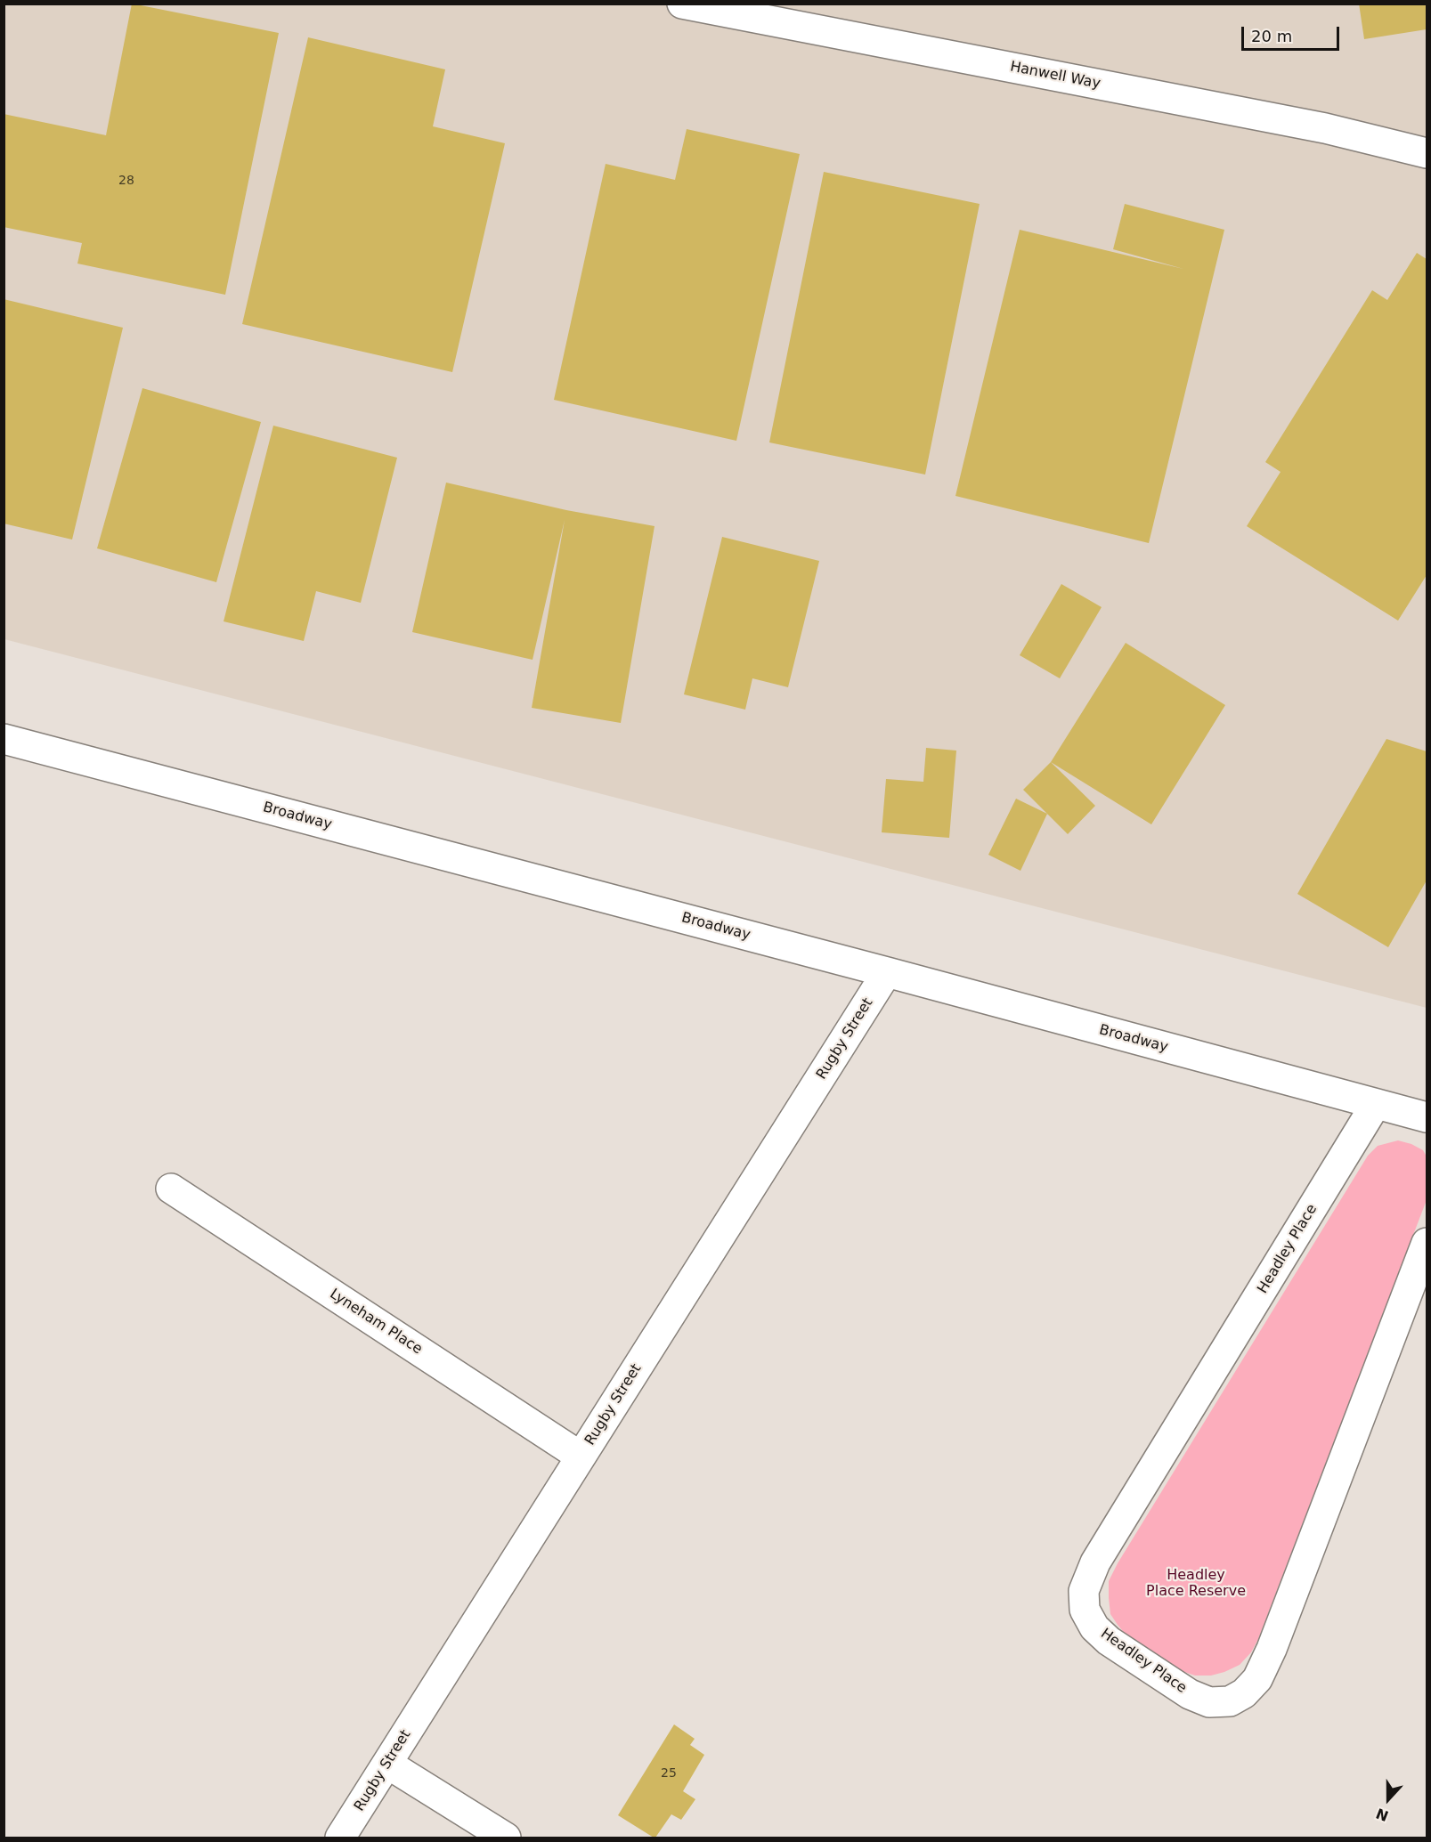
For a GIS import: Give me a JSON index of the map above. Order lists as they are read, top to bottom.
{
  "streets": {
    "street": [
      "Hanwell Way",
      "Broadway",
      "Rugby Street",
      "Headley Place",
      "Lyneham Place"
    ]
  },
  "crossings": [
    ["Broadway", "Rugby Street"],
    ["Broadway", "Headley Place"],
    ["Rugby Street", "Lyneham Place"]
  ],
  "parks": ["Headley Place Reserve"],
  "house_numbers": ["28", "25"],
  "scale_bar": "20 m",
  "north": "bottom"
}
